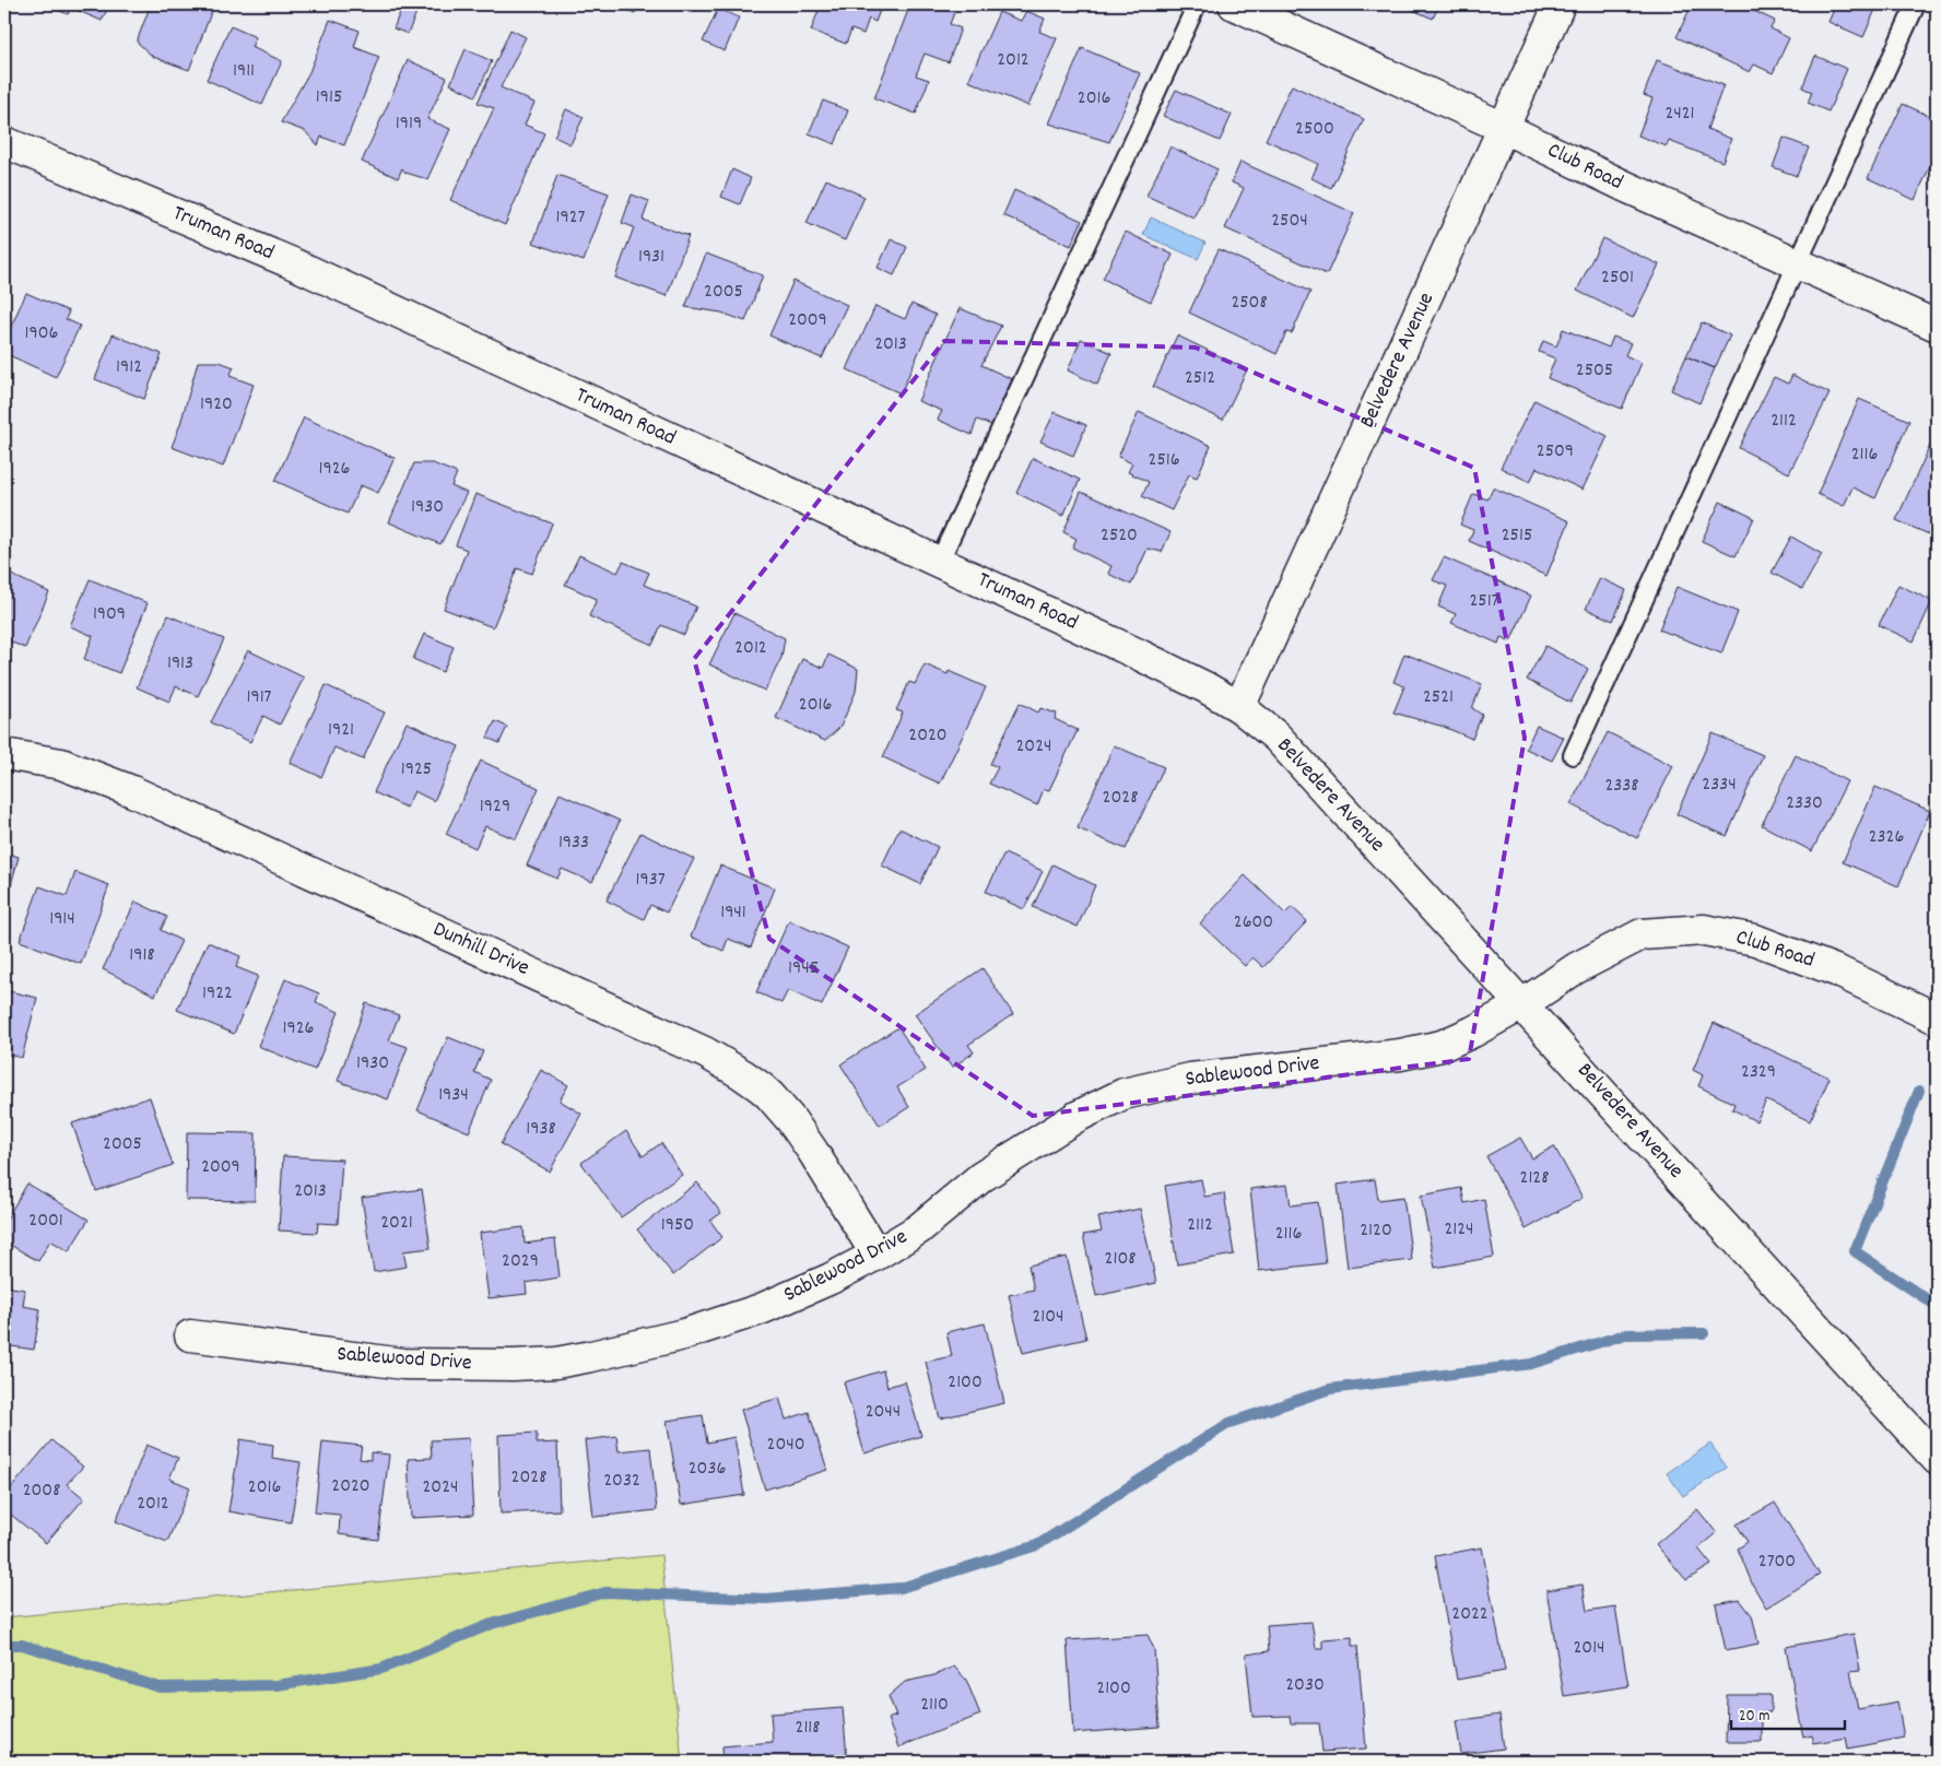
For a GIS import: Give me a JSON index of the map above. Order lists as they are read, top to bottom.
{
  "streets": {
    "street": [
      "Club Road",
      "Truman Road",
      "Belvedere Avenue",
      "Dunhill Drive",
      "Sablewood Drive"
    ]
  },
  "crossings": [
    ["Club Road", "Belvedere Avenue"],
    ["Club Road", "Sablewood Drive"],
    ["Truman Road", "Belvedere Avenue"],
    ["Belvedere Avenue", "Sablewood Drive"],
    ["Dunhill Drive", "Sablewood Drive"]
  ],
  "house_numbers": [
    "2012",
    "1911",
    "1915",
    "2016",
    "2421",
    "1919",
    "2500",
    "1927",
    "2504",
    "1931",
    "2501",
    "2005",
    "2508",
    "2009",
    "1906",
    "2013",
    "1912",
    "2505",
    "2512",
    "1920",
    "2112",
    "2509",
    "2116",
    "2516",
    "1926",
    "1930",
    "2520",
    "2515",
    "2517",
    "1909",
    "2012",
    "1913",
    "1917",
    "2521",
    "2016",
    "1921",
    "2020",
    "2024",
    "1925",
    "2334",
    "2338",
    "2028",
    "2330",
    "1929",
    "2326",
    "1933",
    "1937",
    "1941",
    "1914",
    "2600",
    "1918",
    "1945",
    "1922",
    "1926",
    "1930",
    "2329",
    "1934",
    "1938",
    "2005",
    "2009",
    "2128",
    "2013",
    "2001",
    "2021",
    "1950",
    "2112",
    "2124",
    "2120",
    "2116",
    "2108",
    "2029",
    "2104",
    "2100",
    "2044",
    "2040",
    "2036",
    "2028",
    "2032",
    "2020",
    "2016",
    "2024",
    "2008",
    "2012",
    "2700",
    "2022",
    "2014",
    "2030",
    "2100",
    "2110",
    "2118"
  ],
  "scale_bar": "20 m"
}
